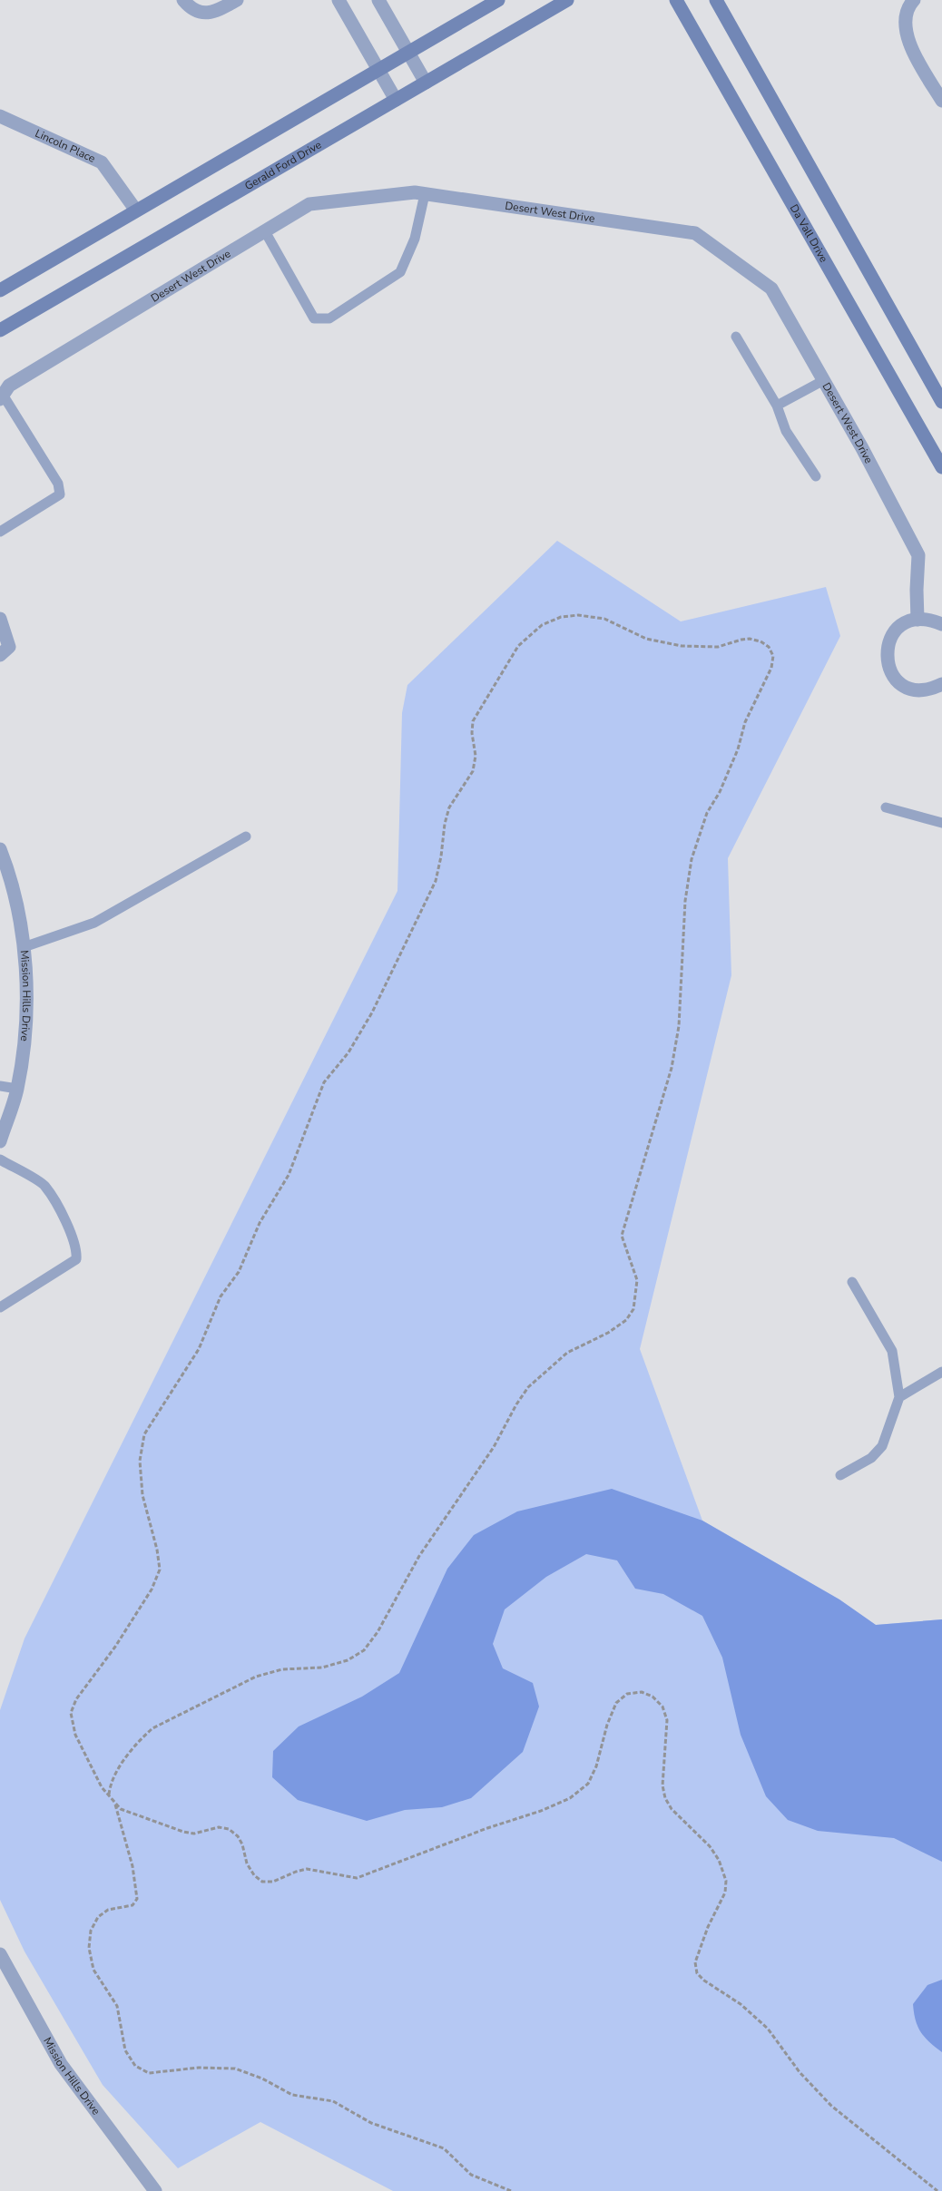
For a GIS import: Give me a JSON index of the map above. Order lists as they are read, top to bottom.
{
  "streets": {
    "main road": ["Gerald Ford Drive", "Da Vall Drive"],
    "street": ["Lincoln Place", "Desert West Drive", "Mission Hills Drive"]
  }
}
